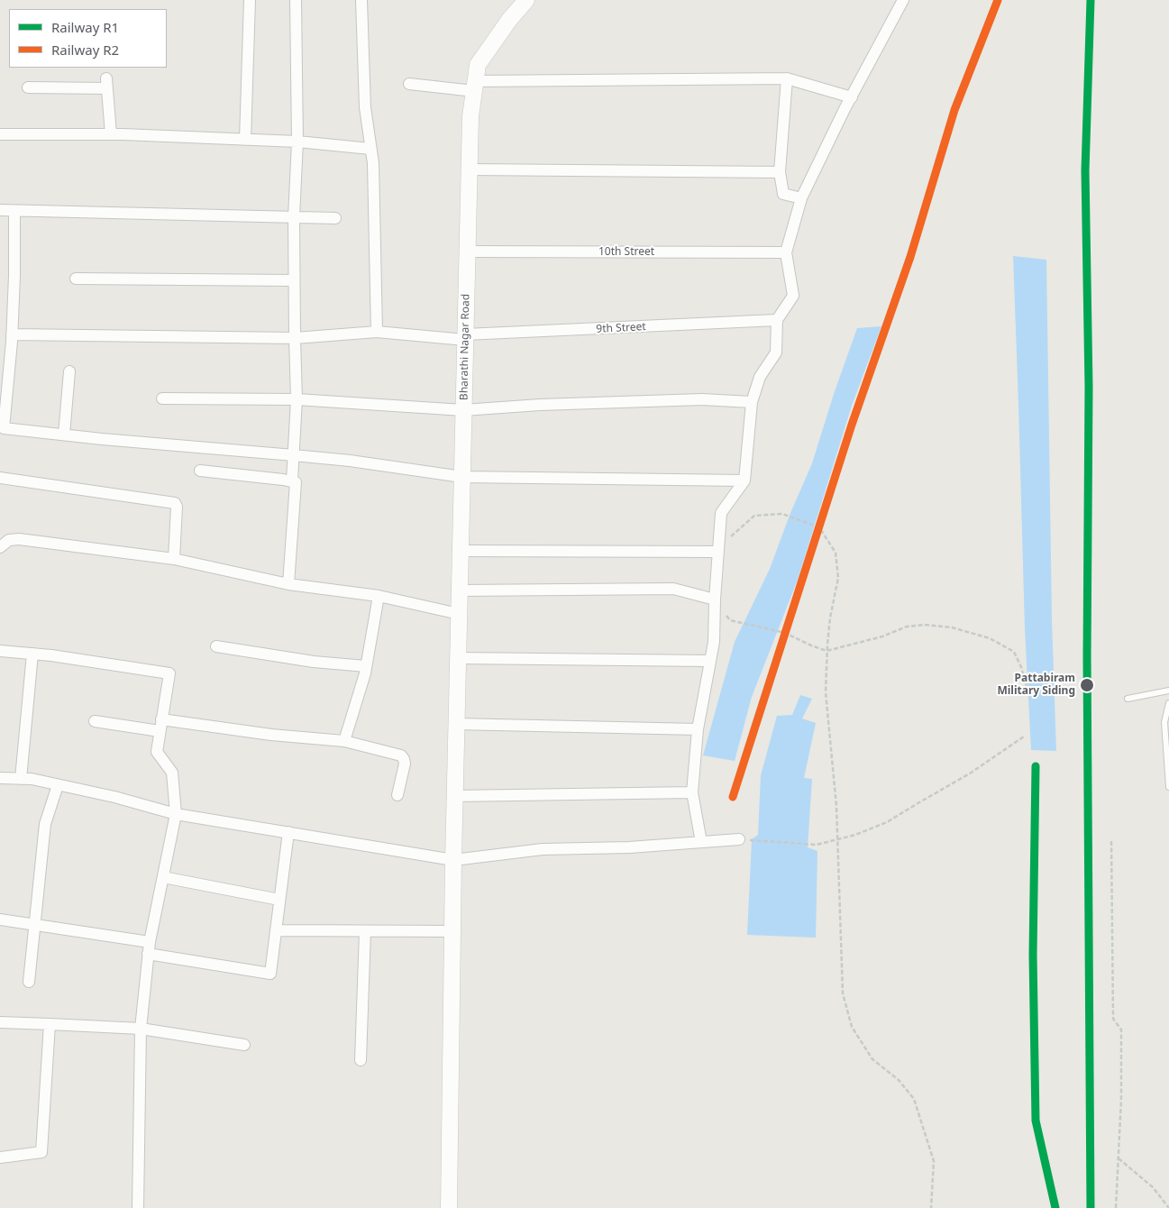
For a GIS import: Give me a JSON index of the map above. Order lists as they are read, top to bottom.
{
  "streets": {
    "main road": ["Bharathi Nagar Road"],
    "street": ["10th Street", "9th Street"]
  },
  "crossings": [
    ["10th Street", "Bharathi Nagar Road"],
    ["9th Street", "Bharathi Nagar Road"]
  ],
  "places": ["Pattabiram Military Siding"],
  "lines": ["rail line R1", "rail line R2"],
  "legend": ["Railway R1", "Railway R2"]
}
